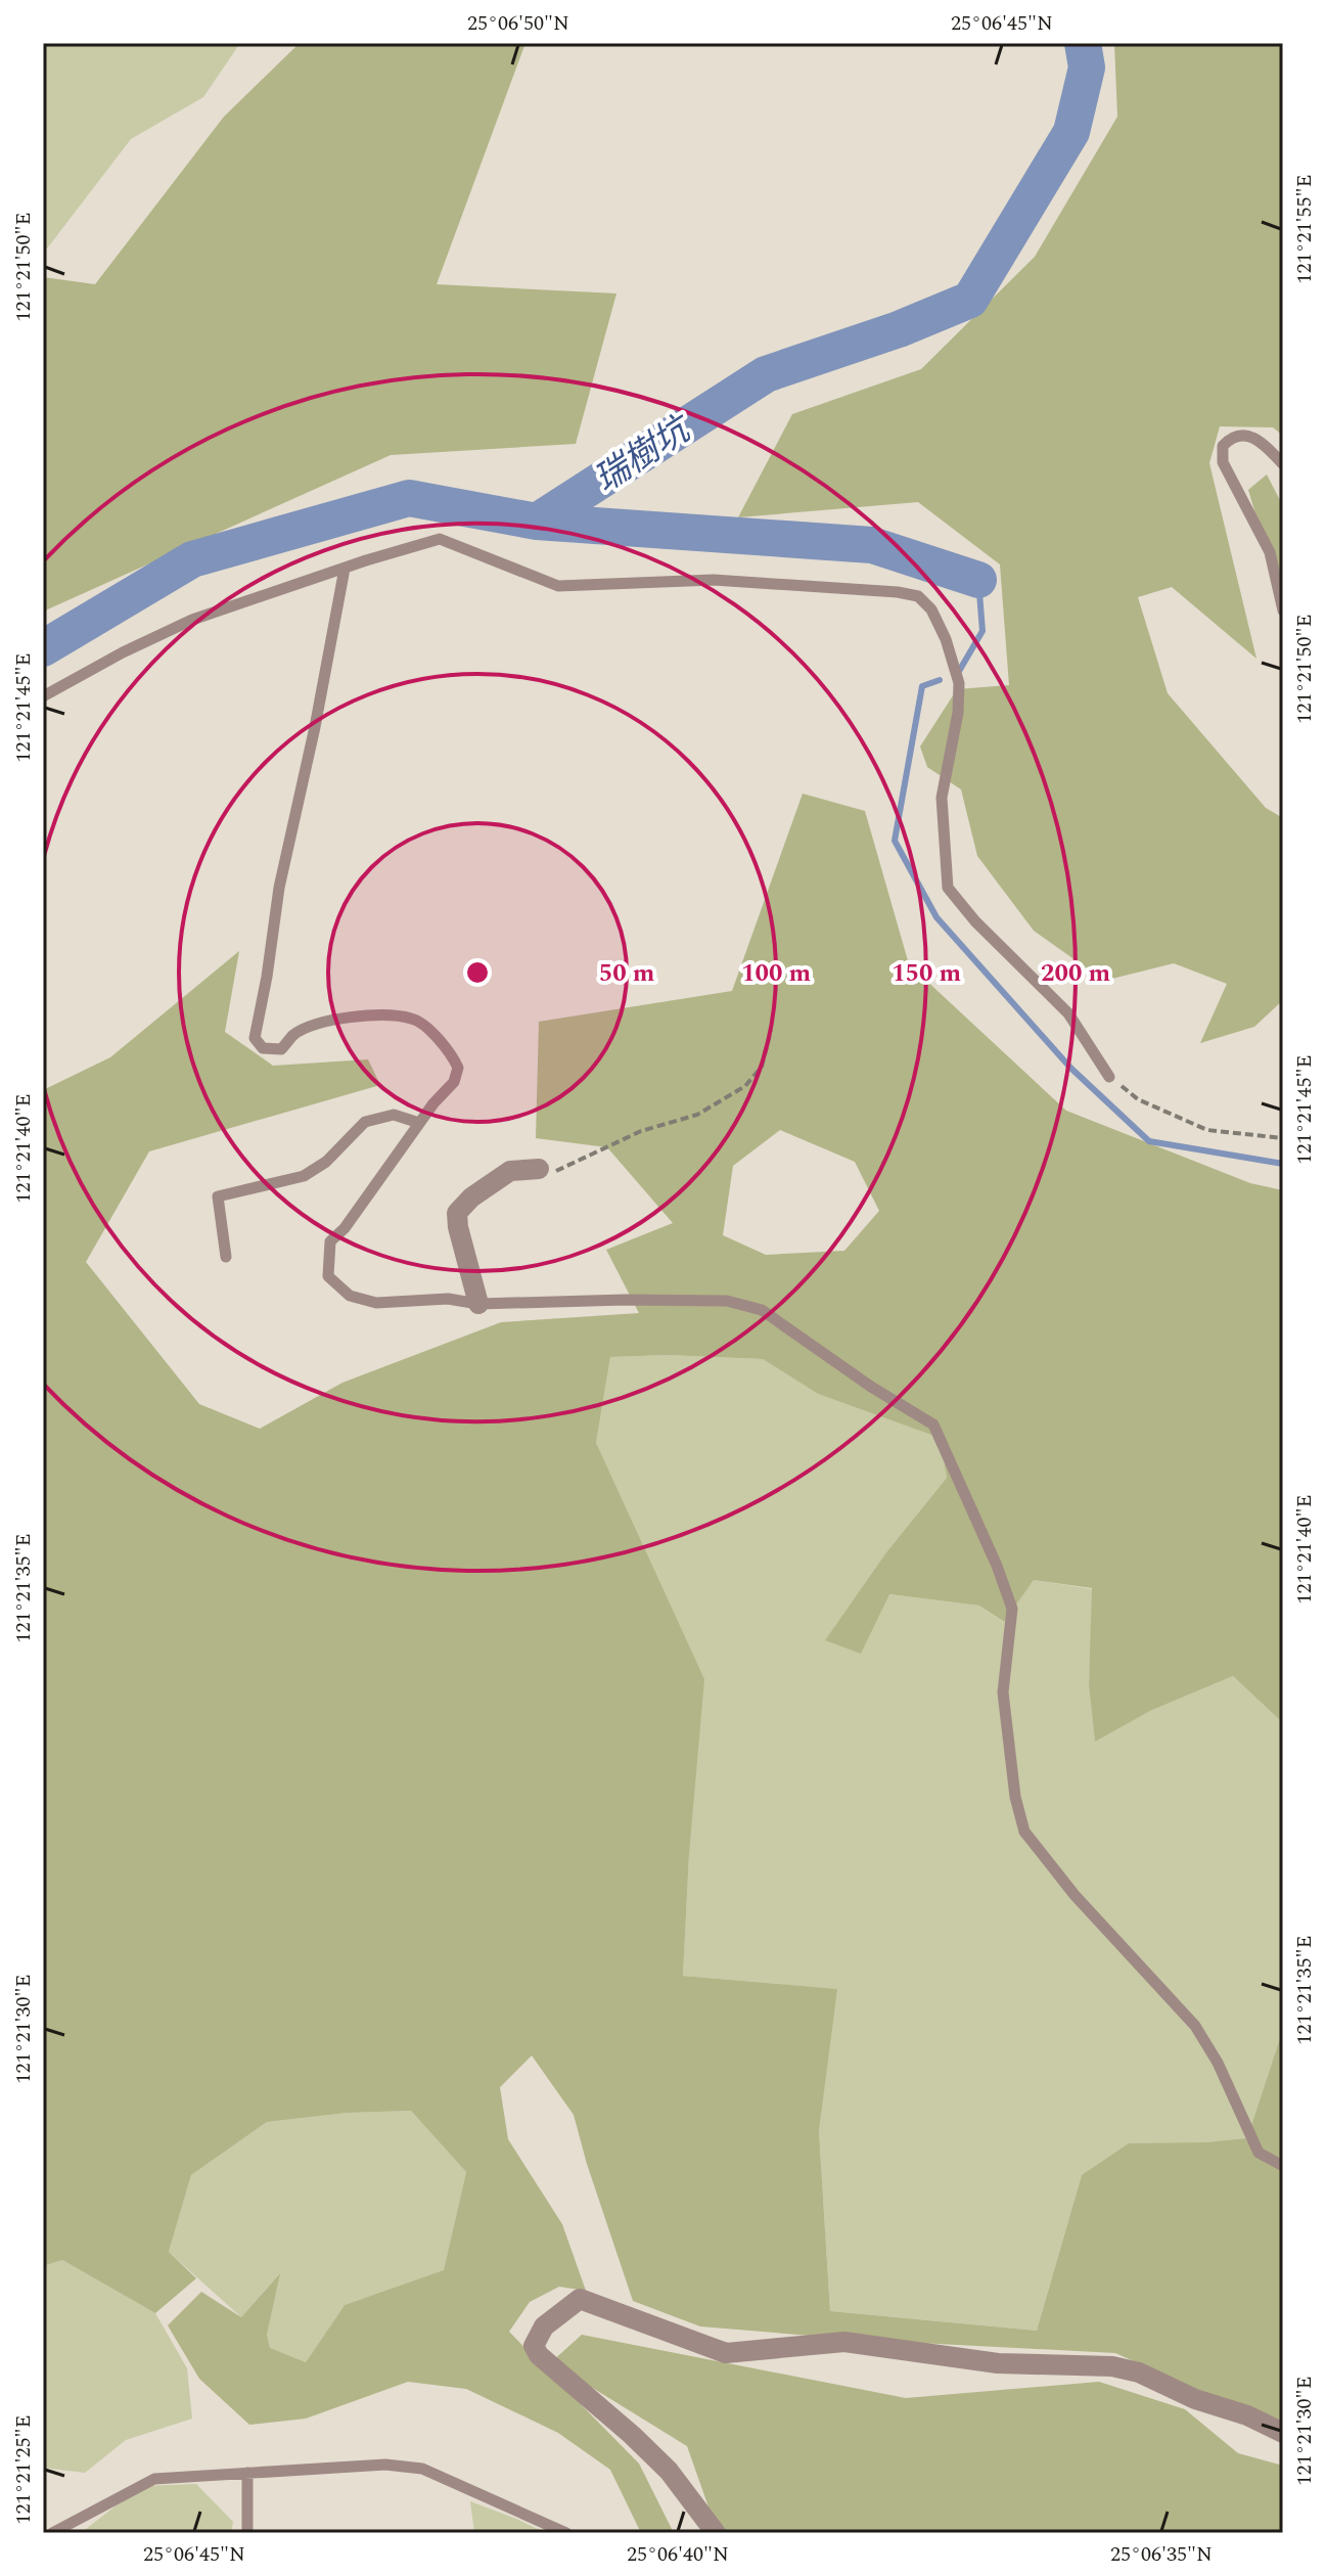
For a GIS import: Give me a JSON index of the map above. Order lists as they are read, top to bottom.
{
  "water": ["瑞樹坑"],
  "coordinates": [
    "25°06'50\"N",
    "25°06'45\"N",
    "121°21'55\"E",
    "121°21'50\"E",
    "121°21'45\"E",
    "121°21'40\"E",
    "121°21'35\"E",
    "121°21'30\"E",
    "121°21'25\"E",
    "25°06'40\"N",
    "25°06'35\"N"
  ],
  "rings": [
    "50 m",
    "100 m",
    "150 m",
    "200 m"
  ]
}
